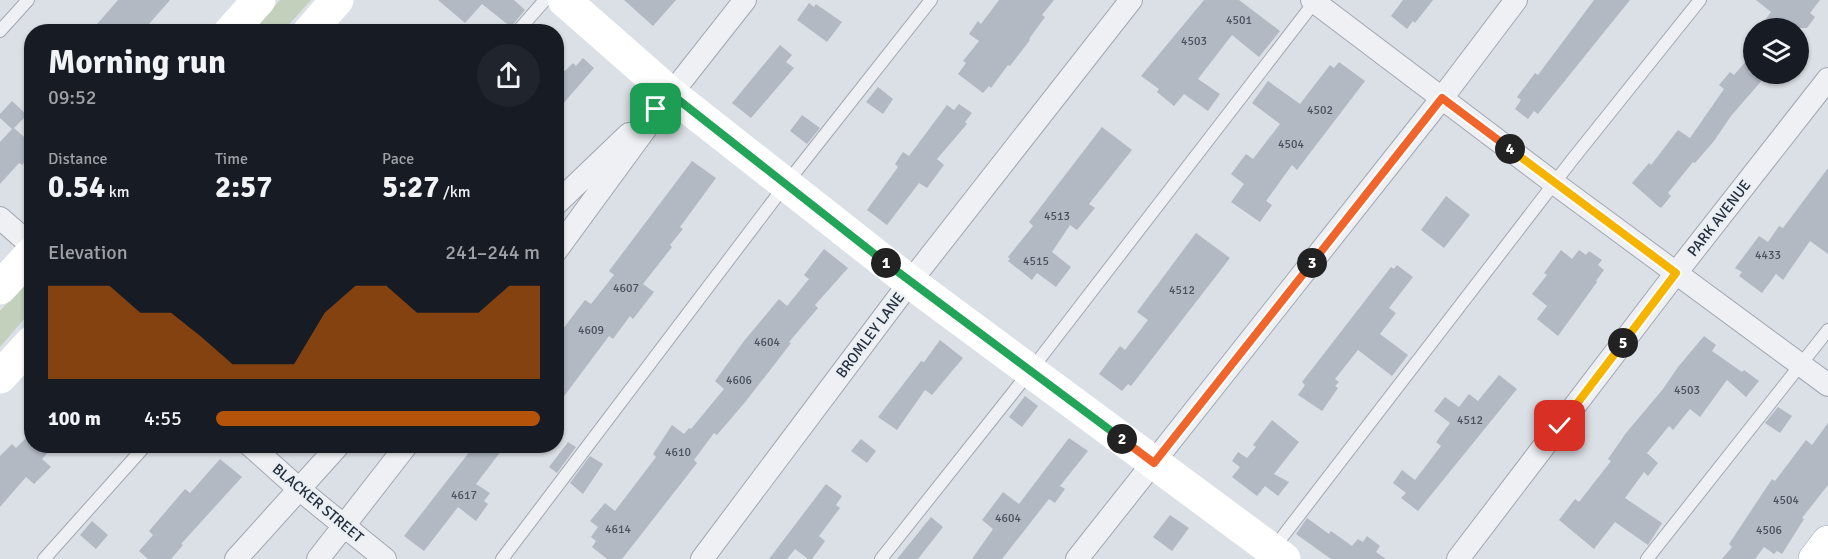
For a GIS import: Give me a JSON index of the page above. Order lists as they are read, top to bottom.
{
  "streets": {
    "street": ["PARK AVENUE", "BROMLEY LANE", "BLACKER STREET"]
  },
  "house_numbers": [
    "4501",
    "4503",
    "4502",
    "4504",
    "4513",
    "4433",
    "4515",
    "4607",
    "4512",
    "4609",
    "4604",
    "4606",
    "4503",
    "4512",
    "4610",
    "4617",
    "4504",
    "4604",
    "4614",
    "4506"
  ],
  "page": {
    "heading": ["Morning run", "09:52"],
    "stats": [
      ["Distance", "0.54 km"],
      ["Time", "2:57"],
      ["Pace", "5:27 /km"]
    ],
    "pins": [
      "4",
      "1",
      "3",
      "5",
      "2"
    ],
    "chart": ["Elevation", "241–244 m"],
    "list": [
      {
        "name": "100 m",
        "note": "4:55"
      }
    ]
  }
}
